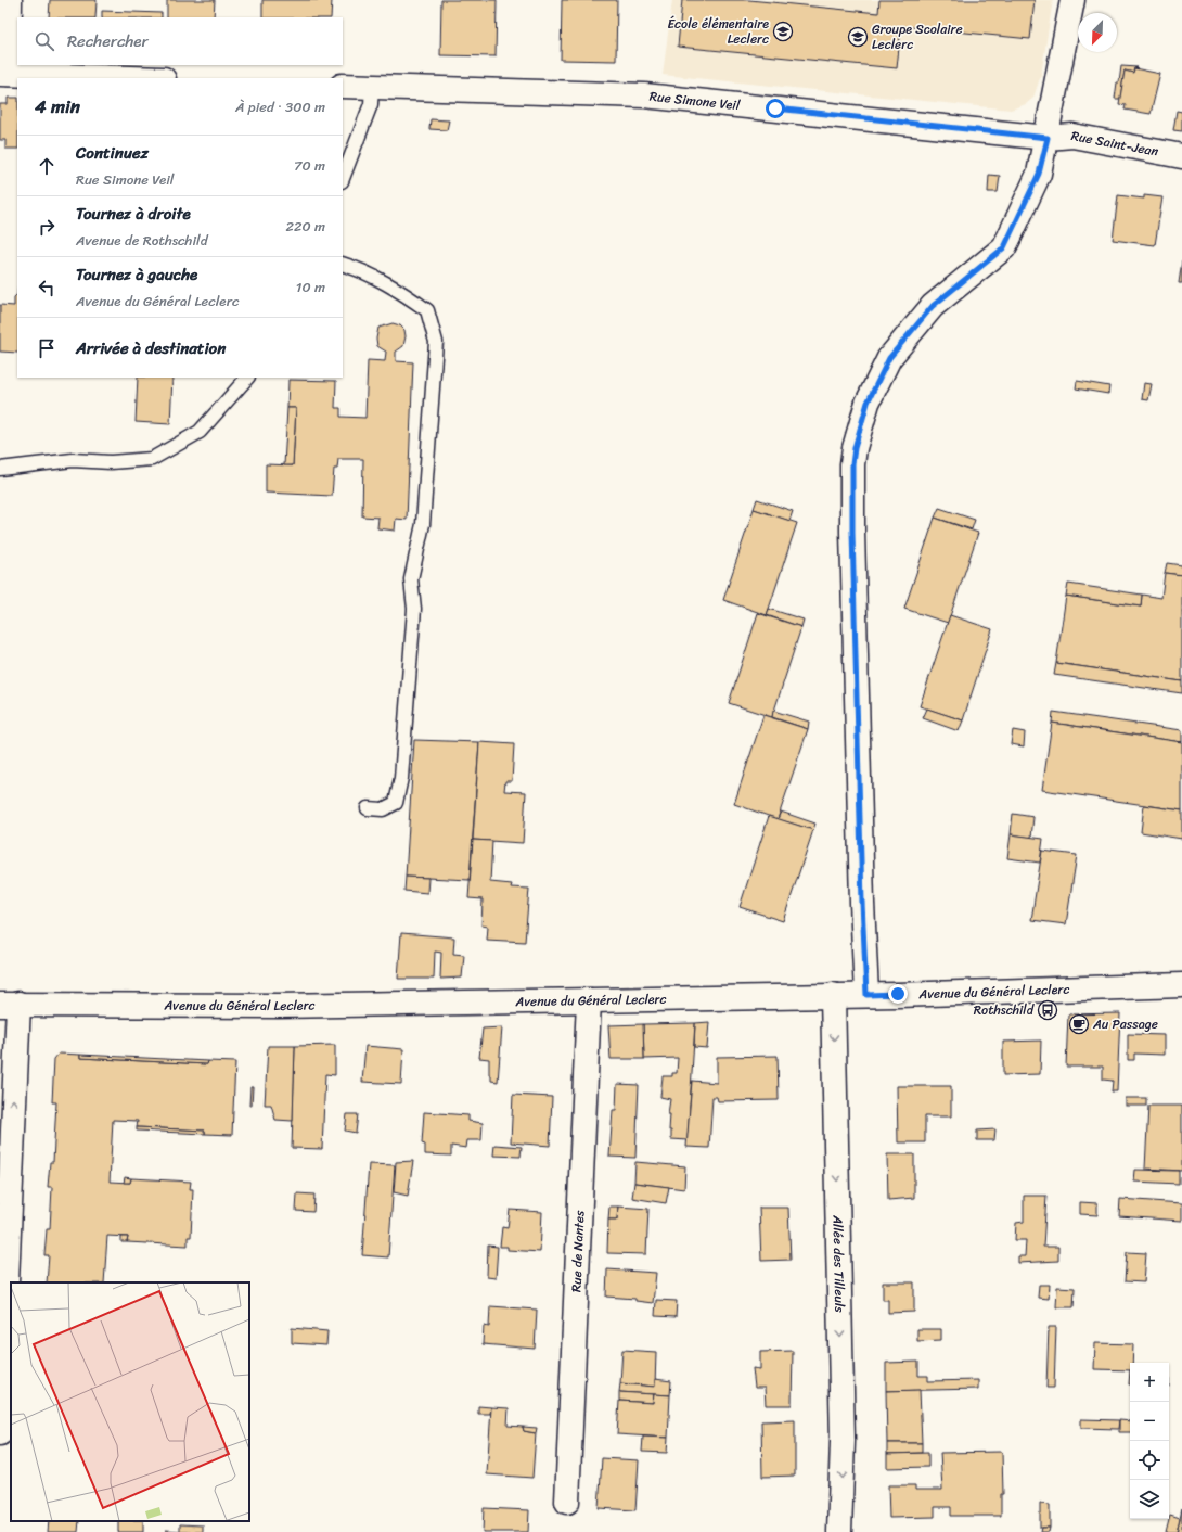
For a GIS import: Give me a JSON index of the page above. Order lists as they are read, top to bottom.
{
  "streets": {
    "street": [
      "Rue Simone Veil",
      "Rue Saint-Jean",
      "Avenue du Général Leclerc",
      "Rue de Nantes",
      "Allée des Tilleuls"
    ]
  },
  "crossings": [
    ["Rue Simone Veil", "Rue Saint-Jean"],
    ["Avenue du Général Leclerc", "Rue de Nantes"],
    ["Avenue du Général Leclerc", "Allée des Tilleuls"]
  ],
  "one_way": ["Allée des Tilleuls"],
  "places": {
    "school or university": ["École élémentaire Leclerc", "Groupe Scolaire Leclerc"],
    "bus stop": ["Rothschild"],
    "cafe": ["Au Passage"]
  },
  "north": "bottom left",
  "page": {
    "search": "Rechercher",
    "heading": ["4 min", "À pied · 300 m"],
    "list": [
      ["Continuez", "Rue Simone Veil", "70 m"],
      ["Tournez à droite", "Avenue de Rothschild", "220 m"],
      ["Tournez à gauche", "Avenue du Général Leclerc", "10 m"],
      "Arrivée à destination"
    ],
    "map_buttons": ["+", "−"]
  }
}
